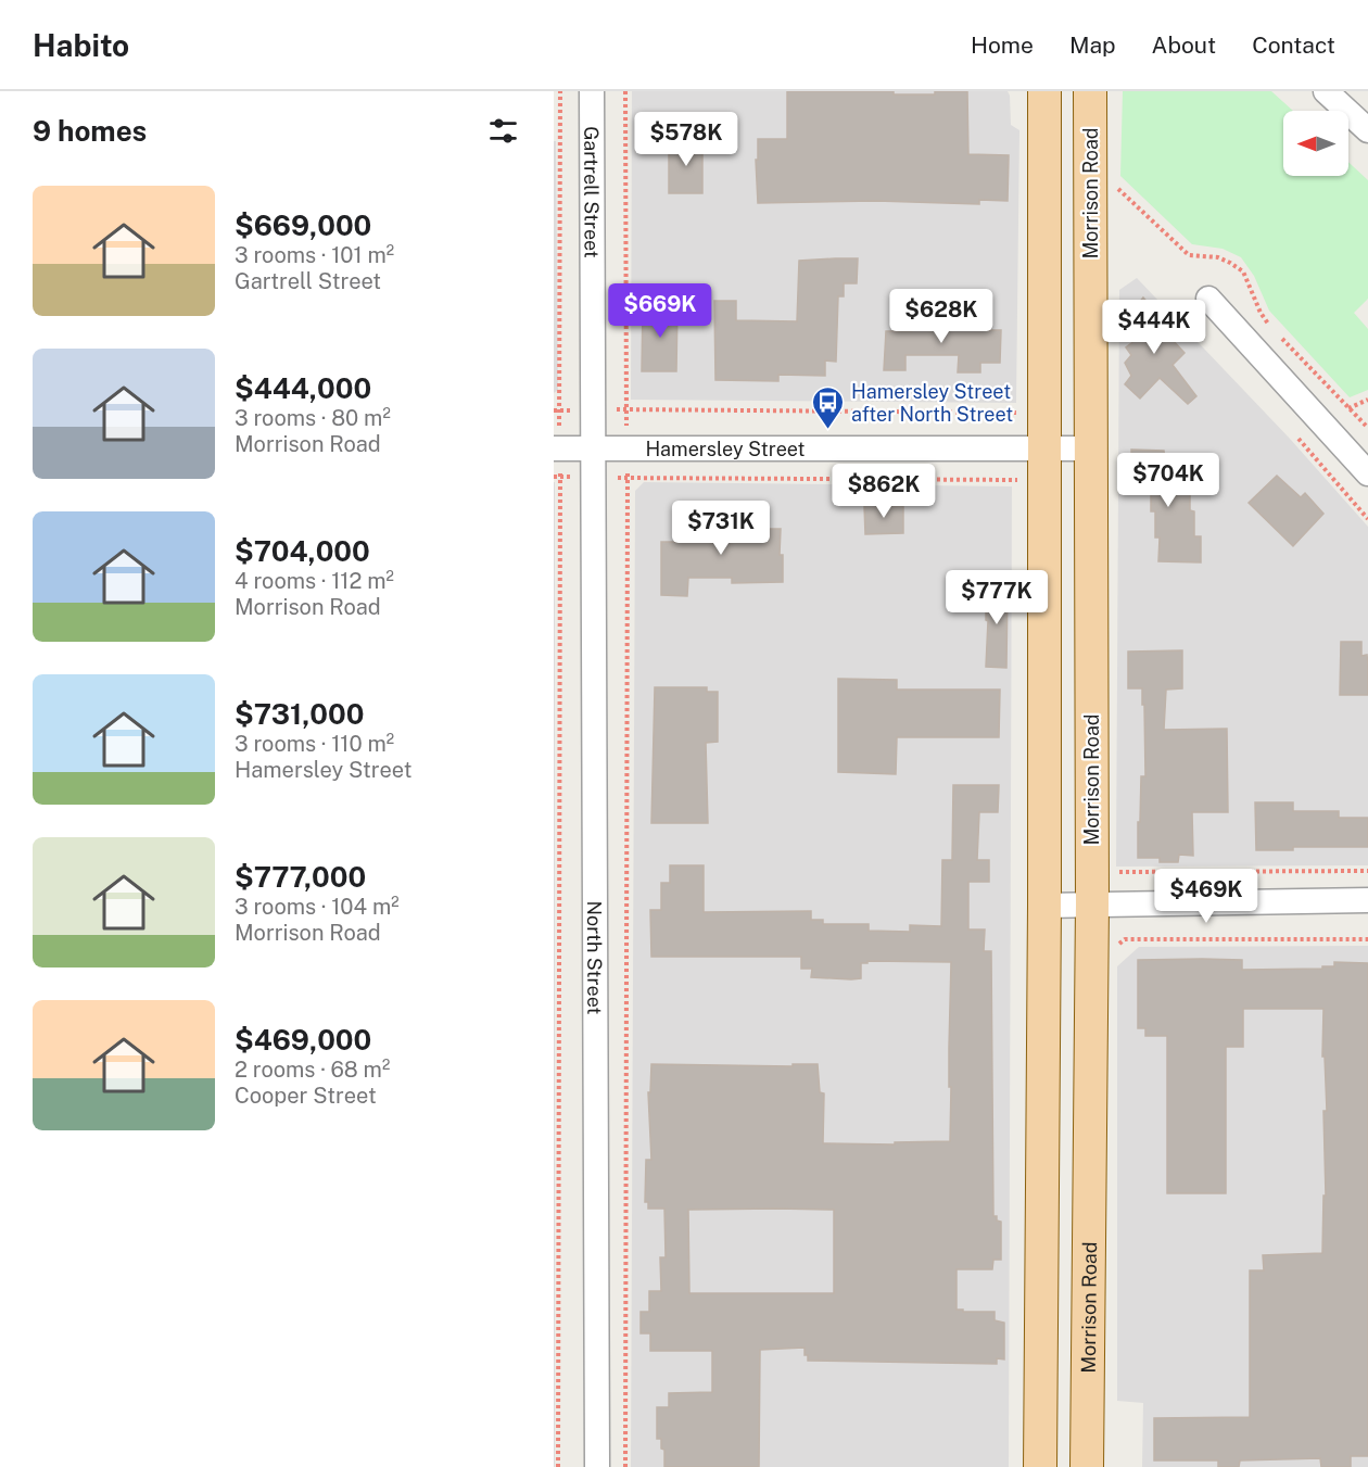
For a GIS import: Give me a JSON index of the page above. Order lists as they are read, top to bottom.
{
  "streets": {
    "main road": ["Morrison Road"],
    "street": ["Gartrell Street", "Hamersley Street", "North Street"]
  },
  "crossings": [
    ["Gartrell Street", "Hamersley Street"],
    ["Gartrell Street", "North Street"],
    ["Morrison Road", "Hamersley Street"],
    ["Hamersley Street", "North Street"]
  ],
  "places": {
    "bus stop": ["Hamersley Street after North Street"]
  },
  "north": "left",
  "page": {
    "header": "Habito",
    "nav": [
      "Home",
      "Map",
      "About",
      "Contact"
    ],
    "heading": "9 homes",
    "price": [
      "$578K",
      "$669K",
      "$628K",
      "$444K",
      "$704K",
      "$862K",
      "$731K",
      "$777K",
      "$469K"
    ],
    "list": [
      {
        "name": "$669,000",
        "note": "3 rooms · 101 m² · Gartrell Street"
      },
      {
        "name": "$444,000",
        "note": "3 rooms · 80 m² · Morrison Road"
      },
      {
        "name": "$704,000",
        "note": "4 rooms · 112 m² · Morrison Road"
      },
      {
        "name": "$731,000",
        "note": "3 rooms · 110 m² · Hamersley Street"
      },
      {
        "name": "$777,000",
        "note": "3 rooms · 104 m² · Morrison Road"
      },
      {
        "name": "$469,000",
        "note": "2 rooms · 68 m² · Cooper Street"
      }
    ]
  }
}
